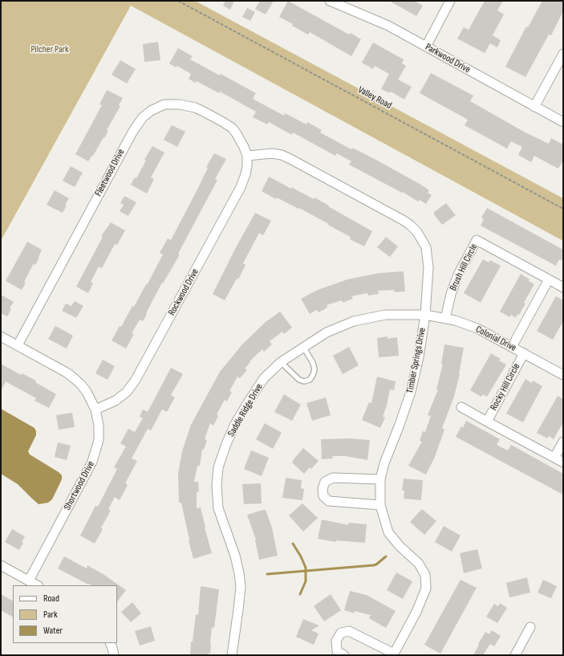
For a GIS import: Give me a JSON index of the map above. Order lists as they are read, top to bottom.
{
  "streets": {
    "street": [
      "Parkwood Drive",
      "Fleetwood Drive",
      "Brush Hill Circle",
      "Rockwood Drive",
      "Colonial Drive",
      "Timber Springs Drive",
      "Rocky Hill Circle",
      "Saddle Ridge Drive",
      "Shortwood Drive"
    ],
    "path": ["Valley Road"]
  },
  "crossings": [
    ["Fleetwood Drive", "Rockwood Drive"],
    ["Fleetwood Drive", "Timber Springs Drive"],
    ["Fleetwood Drive", "Shortwood Drive"],
    ["Brush Hill Circle", "Colonial Drive"],
    ["Rockwood Drive", "Timber Springs Drive"],
    ["Rockwood Drive", "Shortwood Drive"],
    ["Colonial Drive", "Timber Springs Drive"],
    ["Colonial Drive", "Rocky Hill Circle"],
    ["Colonial Drive", "Saddle Ridge Drive"],
    ["Timber Springs Drive", "Saddle Ridge Drive"]
  ],
  "parks": ["Pilcher Park"],
  "legend": ["Road", "Park", "Water"]
}
